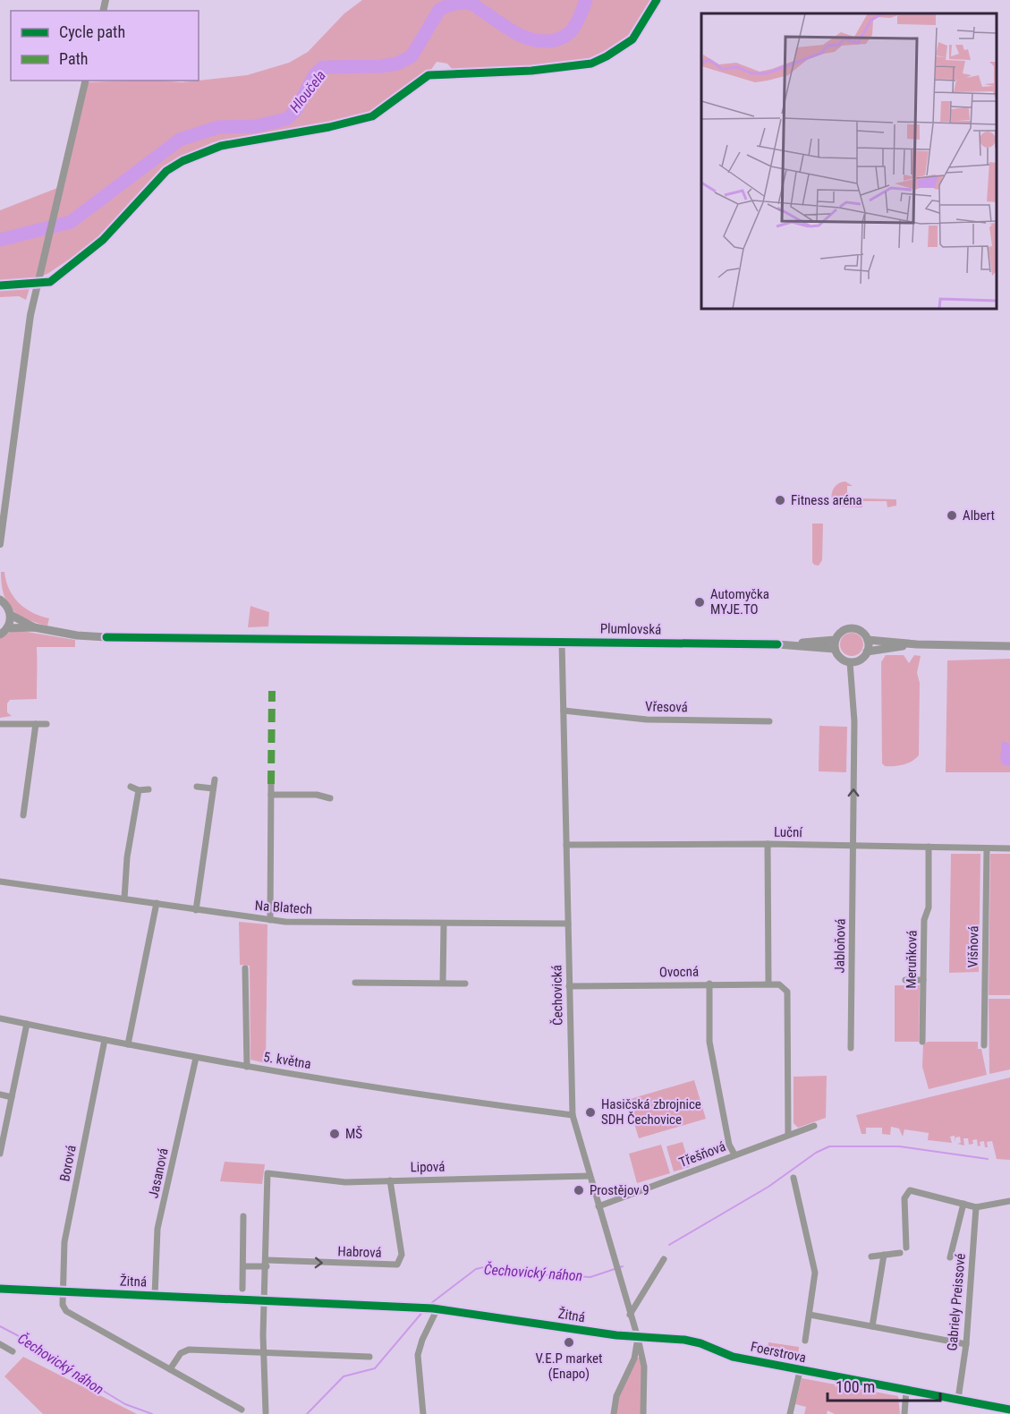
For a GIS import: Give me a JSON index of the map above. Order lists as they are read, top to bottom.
{
  "streets": {
    "main road": ["Plumlovská"],
    "street": [
      "Vřesová",
      "Luční",
      "Na Blatech",
      "Jabloňová",
      "Višňová",
      "Meruňková",
      "Ovocná",
      "Čechovická",
      "5. května",
      "Třešňová",
      "Borová",
      "Lipová",
      "Jasanová",
      "Habrová",
      "Žitná",
      "Gabriely Preissové",
      "Foerstrova"
    ]
  },
  "crossings": [
    ["Plumlovská", "Čechovická"],
    ["Vřesová", "Čechovická"],
    ["Luční", "Jabloňová"],
    ["Luční", "Višňová"],
    ["Luční", "Meruňková"],
    ["Luční", "Čechovická"],
    ["Na Blatech", "Čechovická"],
    ["Ovocná", "Čechovická"],
    ["Ovocná", "Třešňová"],
    ["Čechovická", "5. května"],
    ["Čechovická", "Třešňová"],
    ["Čechovická", "Lipová"],
    ["Čechovická", "Žitná"],
    ["Čechovická", "Foerstrova"],
    ["5. května", "Borová"],
    ["5. května", "Jasanová"],
    ["Borová", "Žitná"],
    ["Lipová", "Habrová"],
    ["Jasanová", "Žitná"],
    ["Žitná", "Foerstrova"],
    ["Gabriely Preissové", "Foerstrova"]
  ],
  "water": ["Hloučela", "Čechovický náhon"],
  "places": [
    "Fitness aréna",
    "Albert",
    "Automyčka MYJE.TO",
    "Hasičská zbrojnice SDH Čechovice",
    "MŠ",
    "Prostějov 9",
    "V.E.P market (Enapo)"
  ],
  "legend": ["Cycle path", "Path"],
  "scale_bar": "100 m"
}
